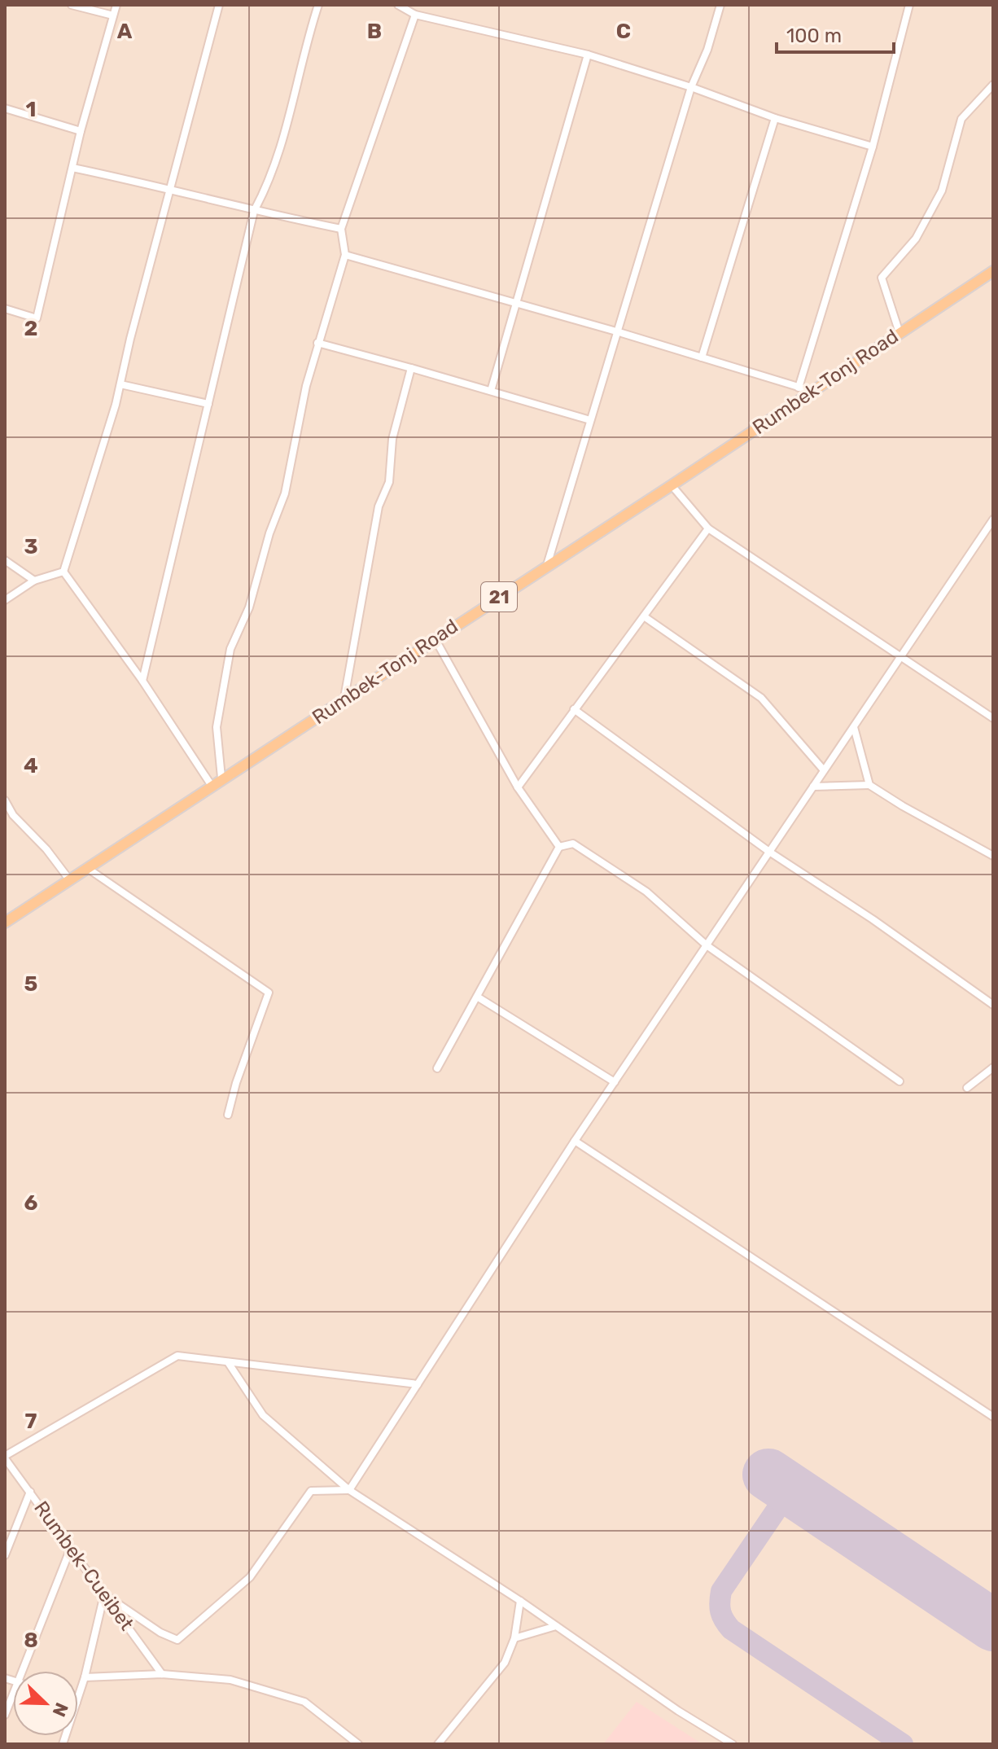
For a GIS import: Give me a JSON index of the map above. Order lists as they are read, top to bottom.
{
  "streets": {
    "main road": ["Rumbek-Tonj Road", "21"],
    "street": ["Rumbek-Cueibet"]
  },
  "scale_bar": "100 m",
  "north": "bottom right",
  "grid": {
    "columns": ["A", "B", "C"],
    "rows": [
      "1",
      "2",
      "3",
      "4",
      "5",
      "6",
      "7",
      "8"
    ]
  }
}
